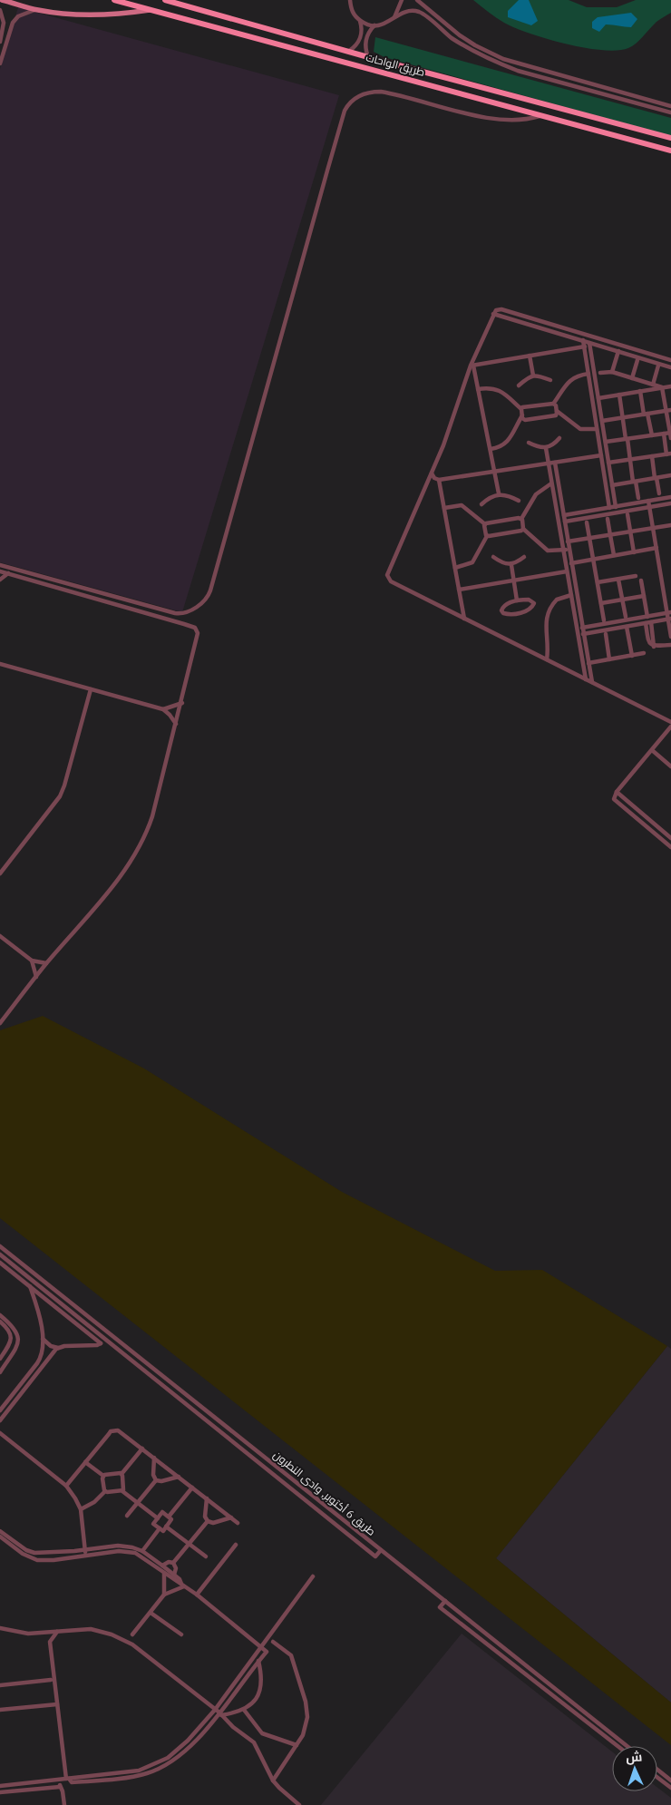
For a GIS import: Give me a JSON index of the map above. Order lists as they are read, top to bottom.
{
  "streets": {
    "highway": ["طريق الواحات"],
    "street": ["طريق 6 أكتوبر, وادى النطرون"]
  },
  "north": "top"
}
